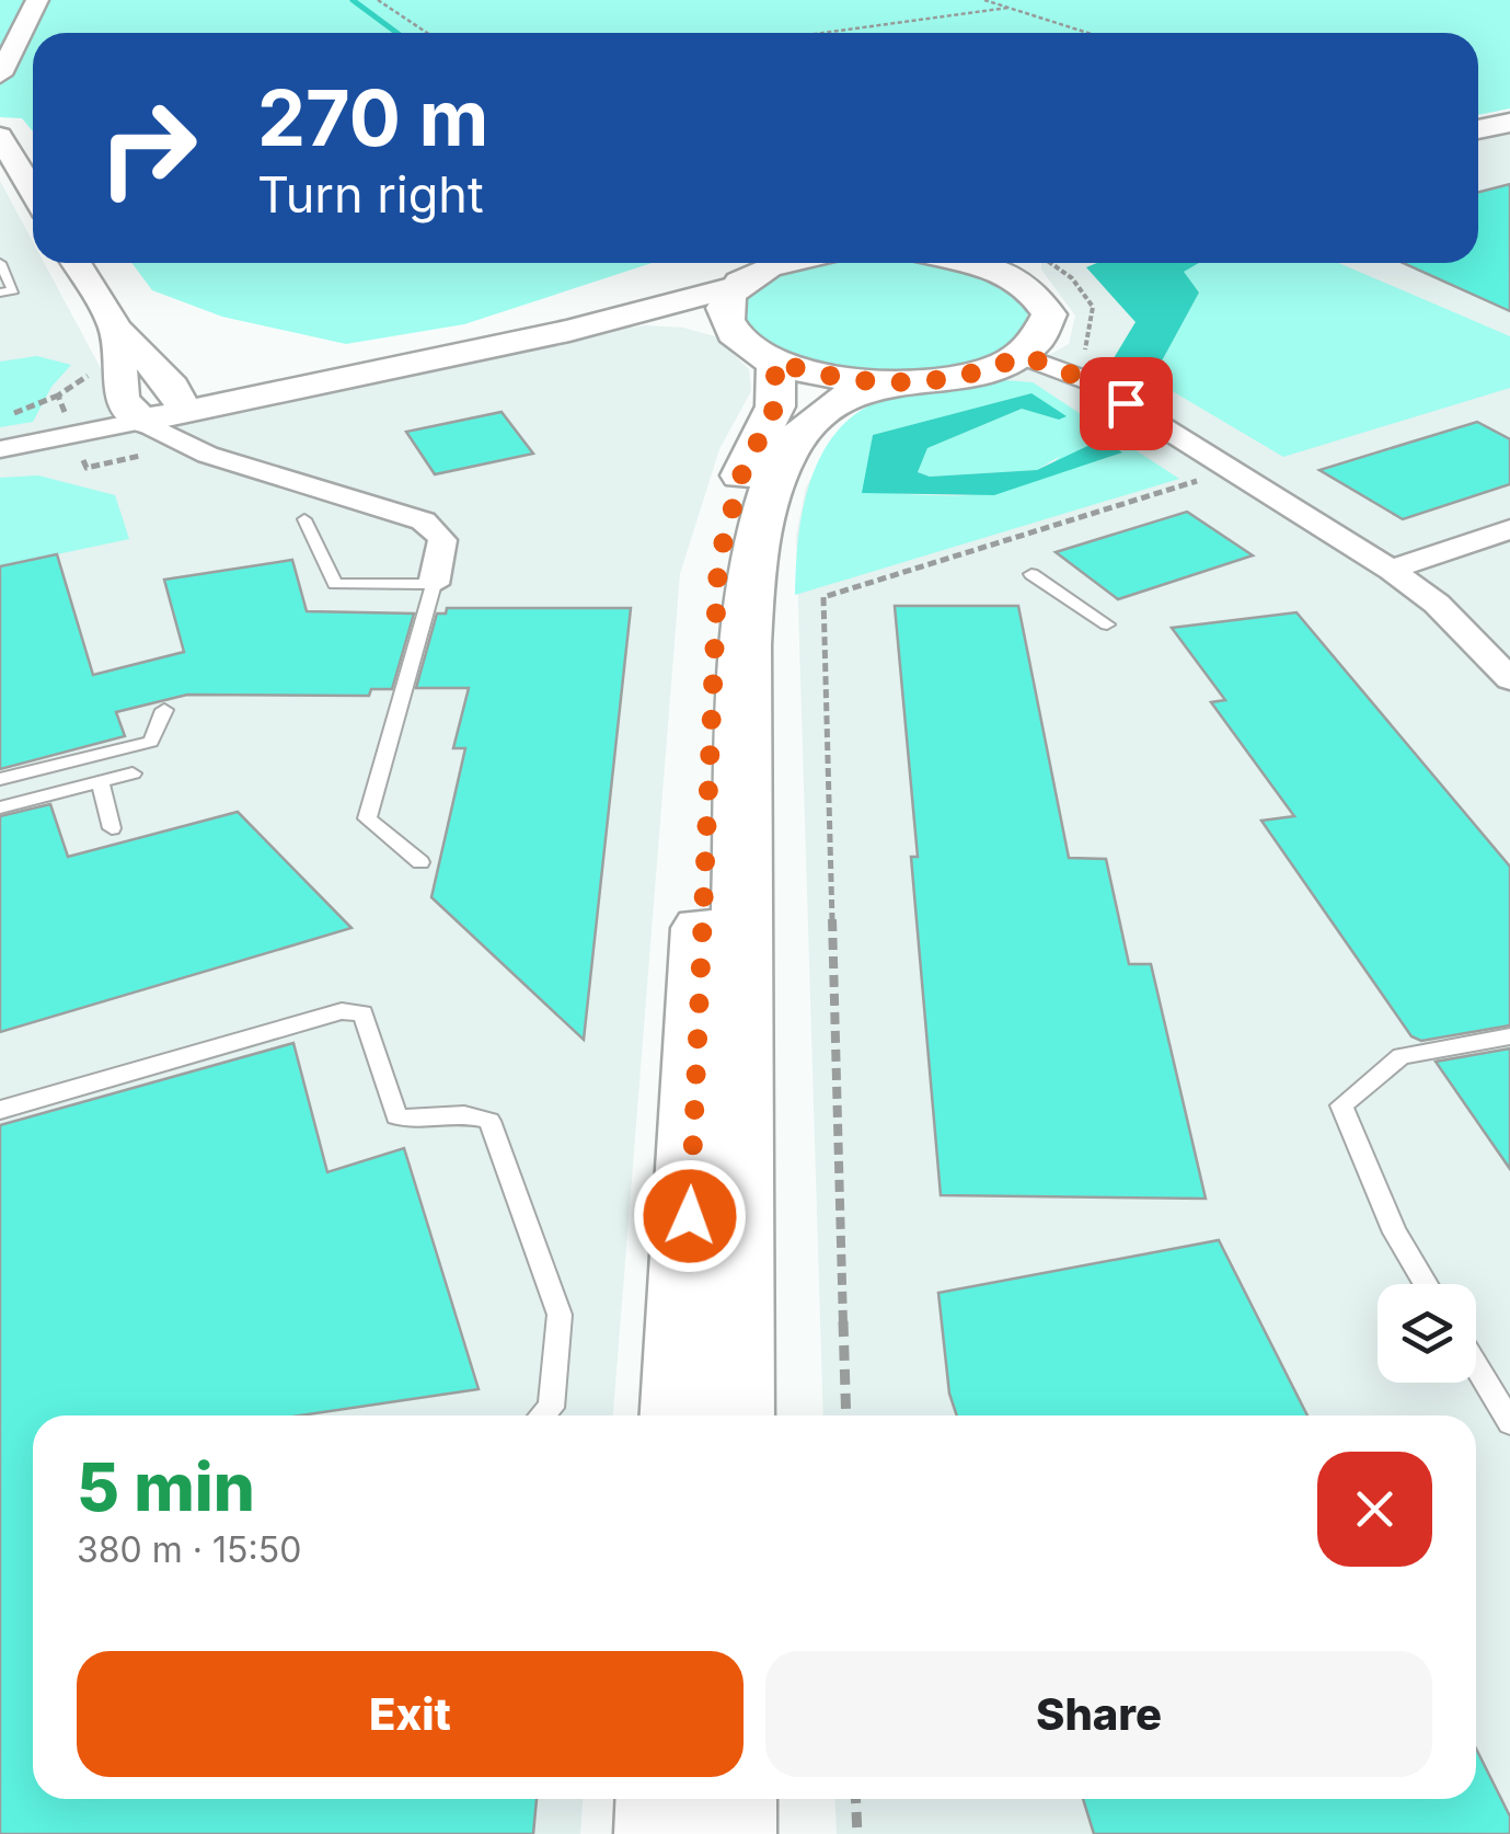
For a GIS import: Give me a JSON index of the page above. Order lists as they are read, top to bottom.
{
  "page": {
    "turn": ["270 m", "Turn right"],
    "heading": ["5 min", "380 m · 15:50"],
    "buttons": ["Exit", "Share"]
  }
}
